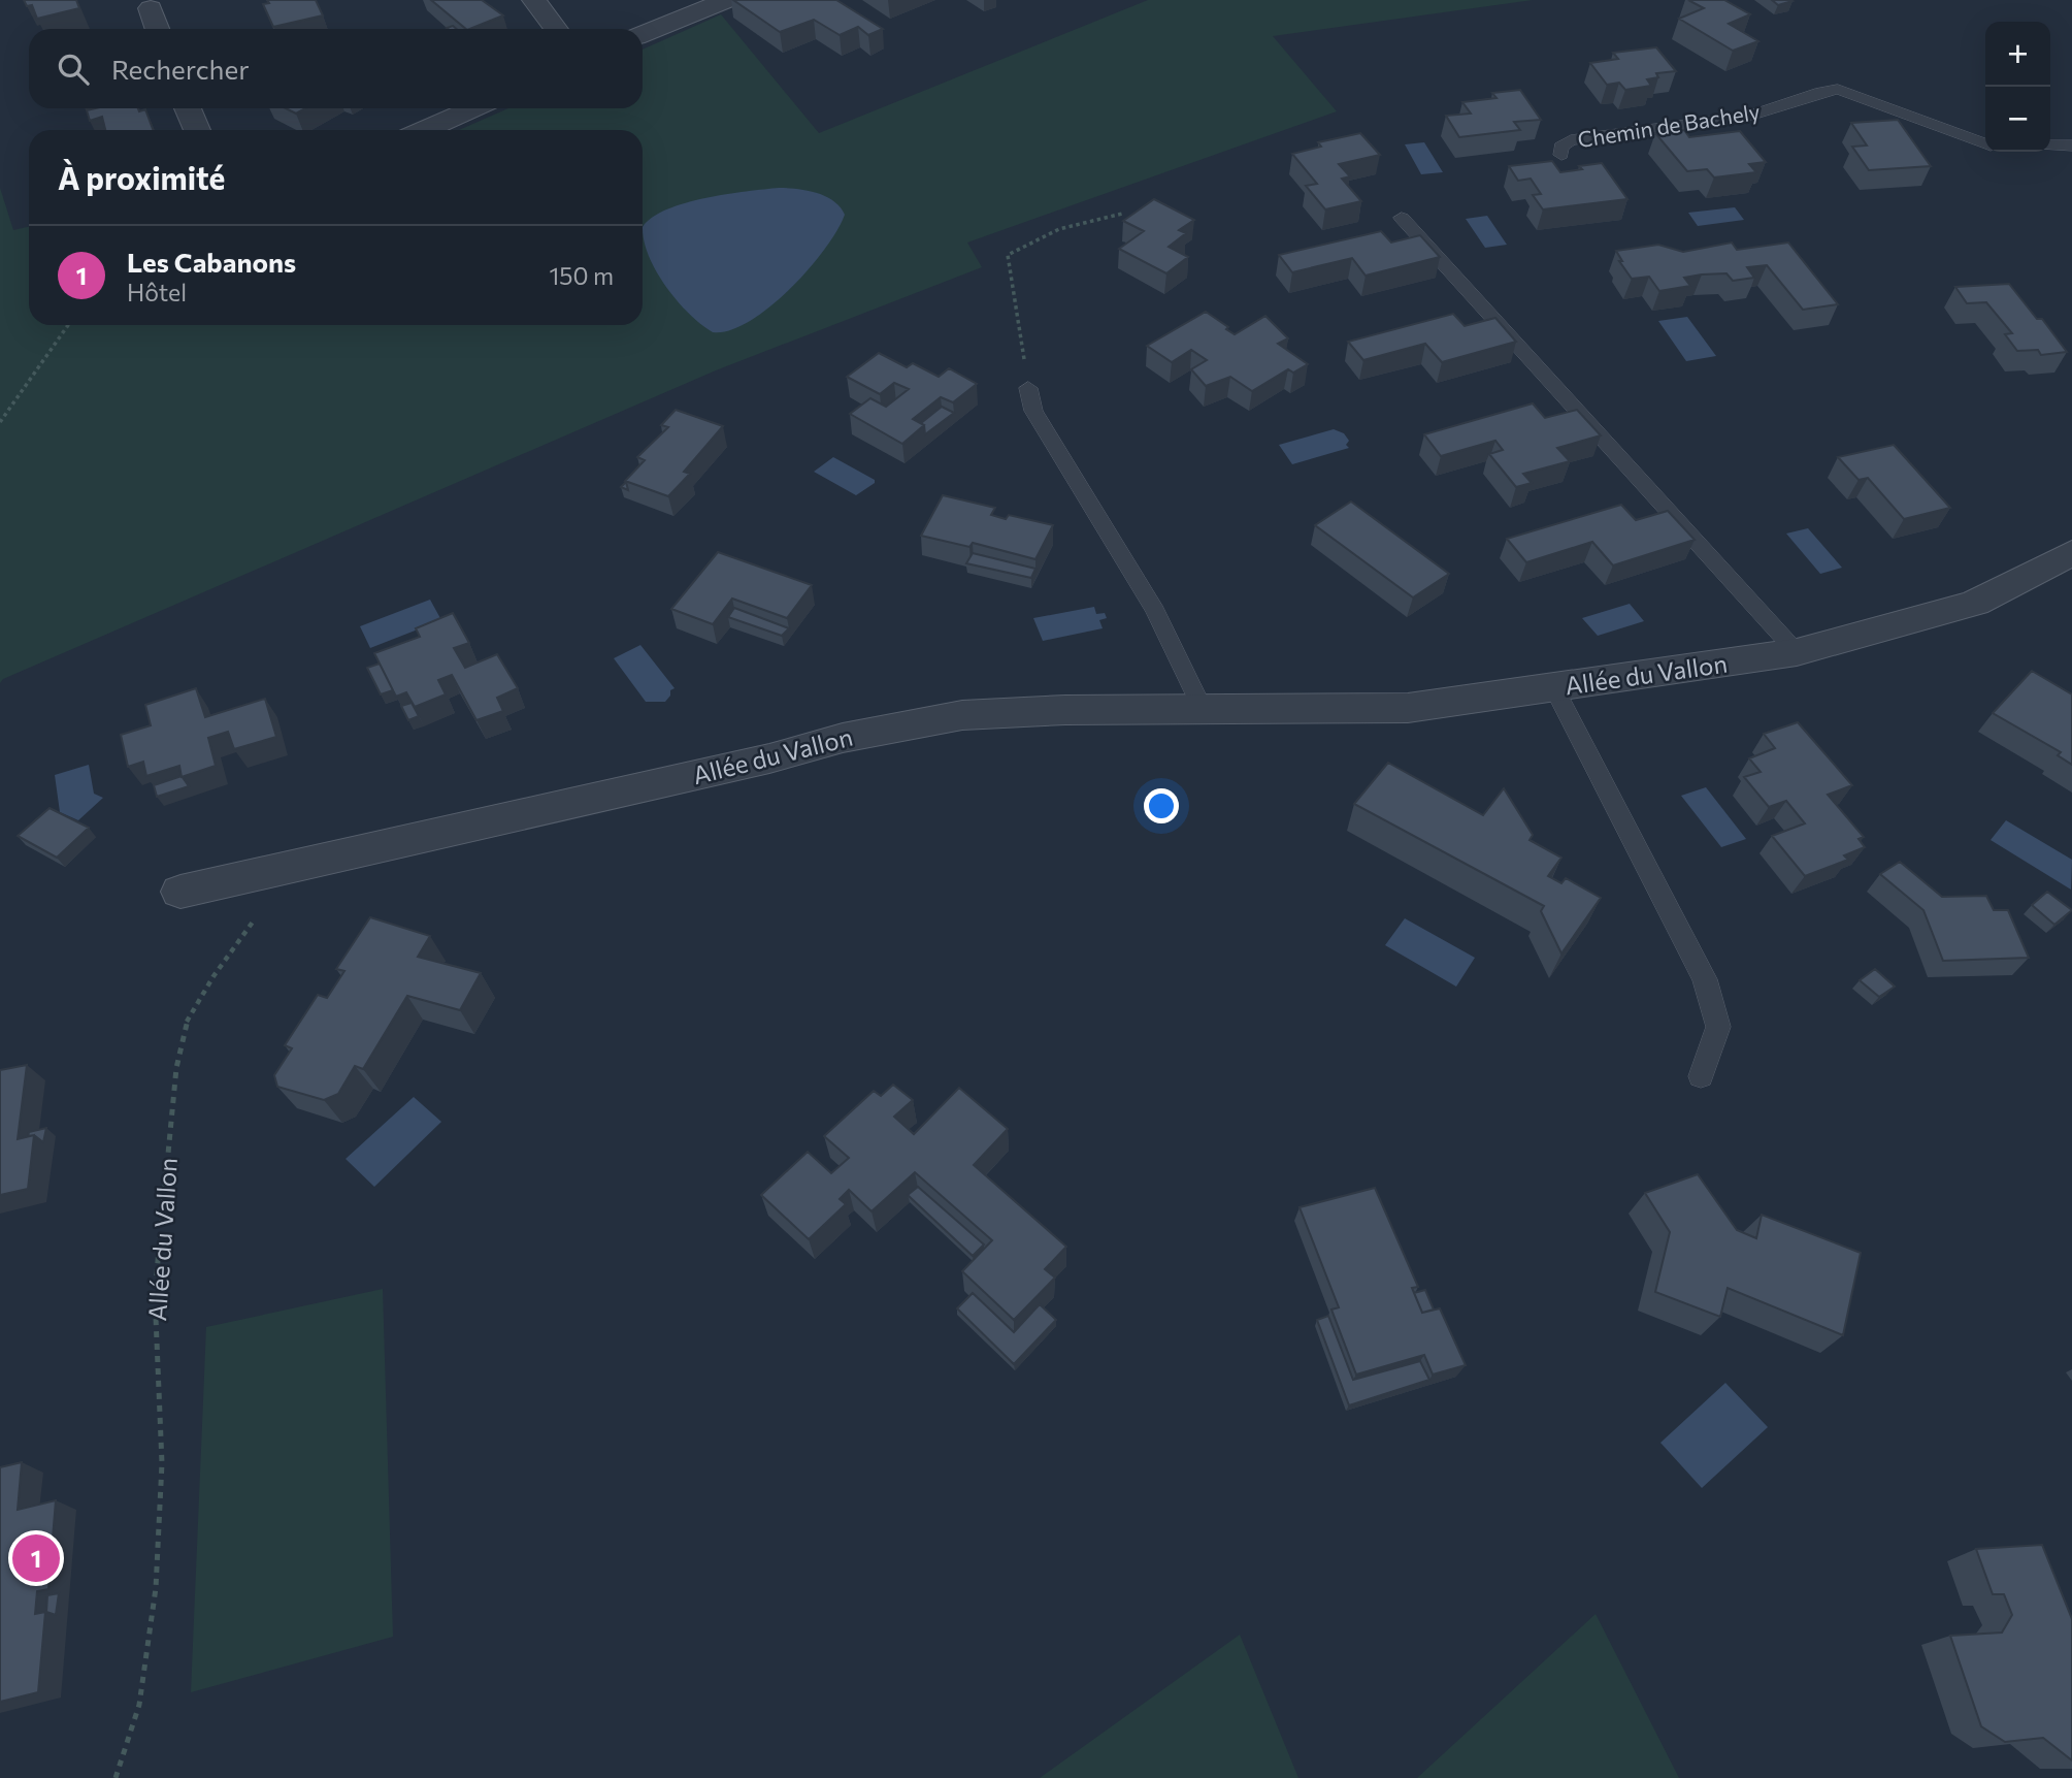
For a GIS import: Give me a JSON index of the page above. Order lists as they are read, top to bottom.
{
  "streets": {
    "street": ["Allée du Vallon"],
    "lane": ["Chemin de Bachely"]
  },
  "page": {
    "map_buttons": ["+", "−"],
    "search": "Rechercher",
    "heading": "À proximité",
    "list": [
      {
        "mark": "1",
        "name": "Les Cabanons",
        "note": "Hôtel",
        "value": "150 m"
      }
    ],
    "pins": "1"
  }
}
